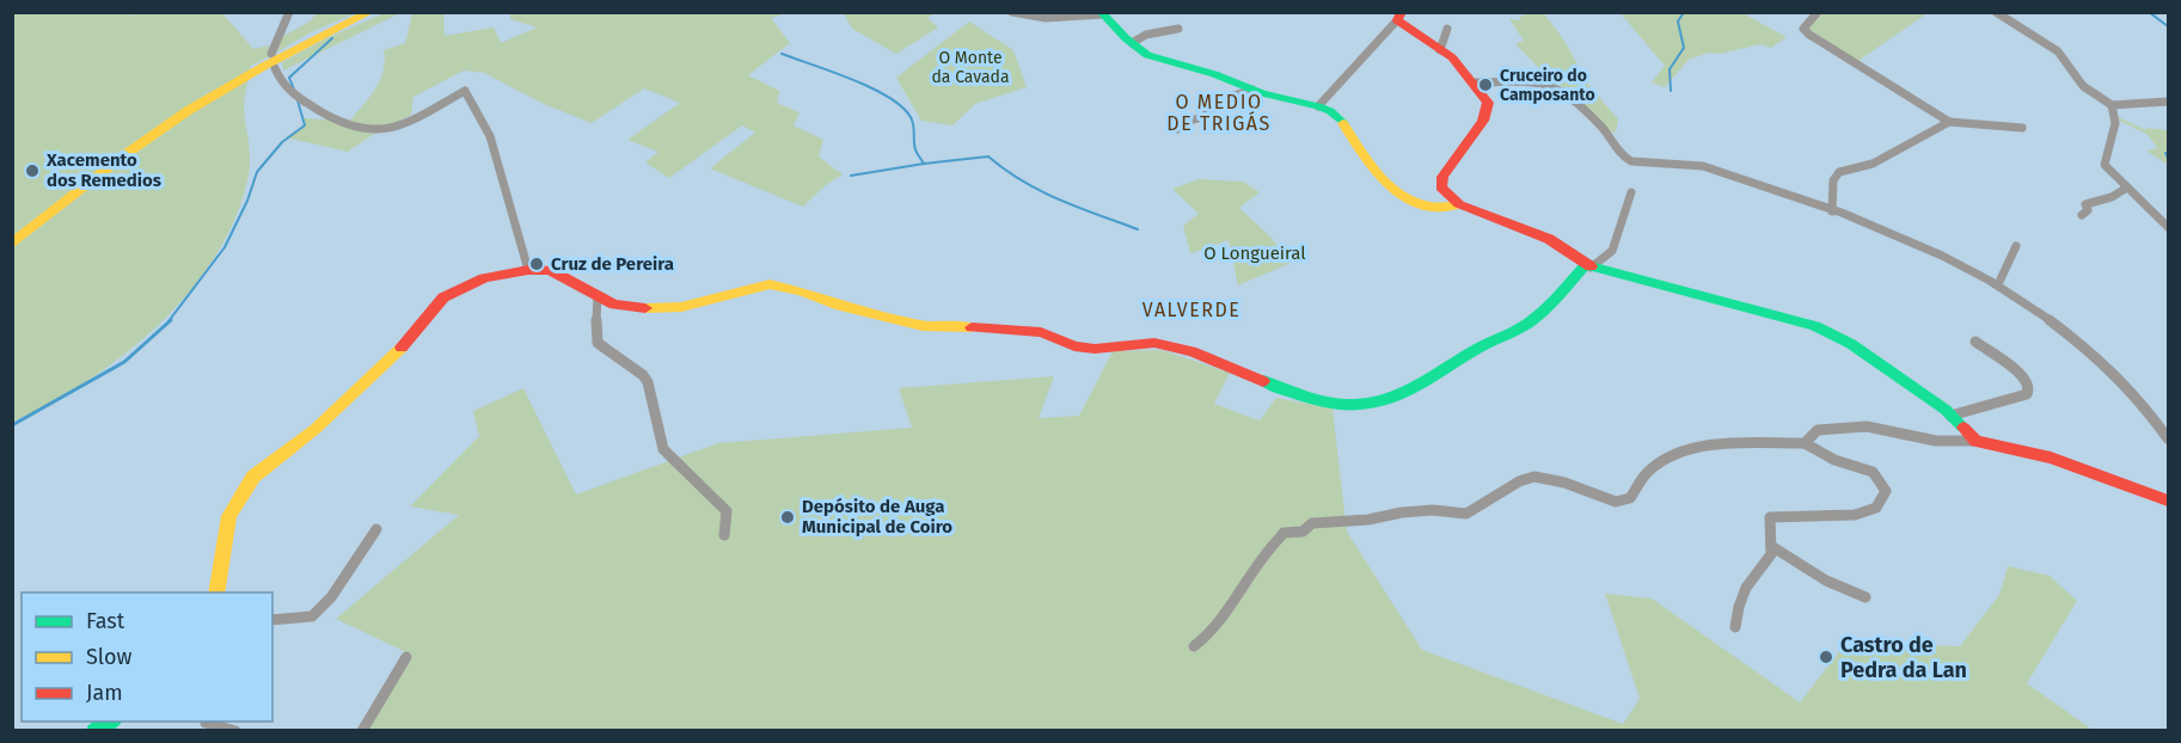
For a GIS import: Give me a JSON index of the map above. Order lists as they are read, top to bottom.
{
  "districts": ["O MEDIO DE TRIGÁS", "VALVERDE"],
  "parks": ["O Monte da Cavada", "O Longueiral"],
  "places": [
    "Cruceiro do Camposanto",
    "Xacemento dos Remedios",
    "Cruz de Pereira",
    "Depósito de Auga Municipal de Coiro",
    "Castro de Pedra da Lan"
  ],
  "legend": ["Fast", "Slow", "Jam"]
}
